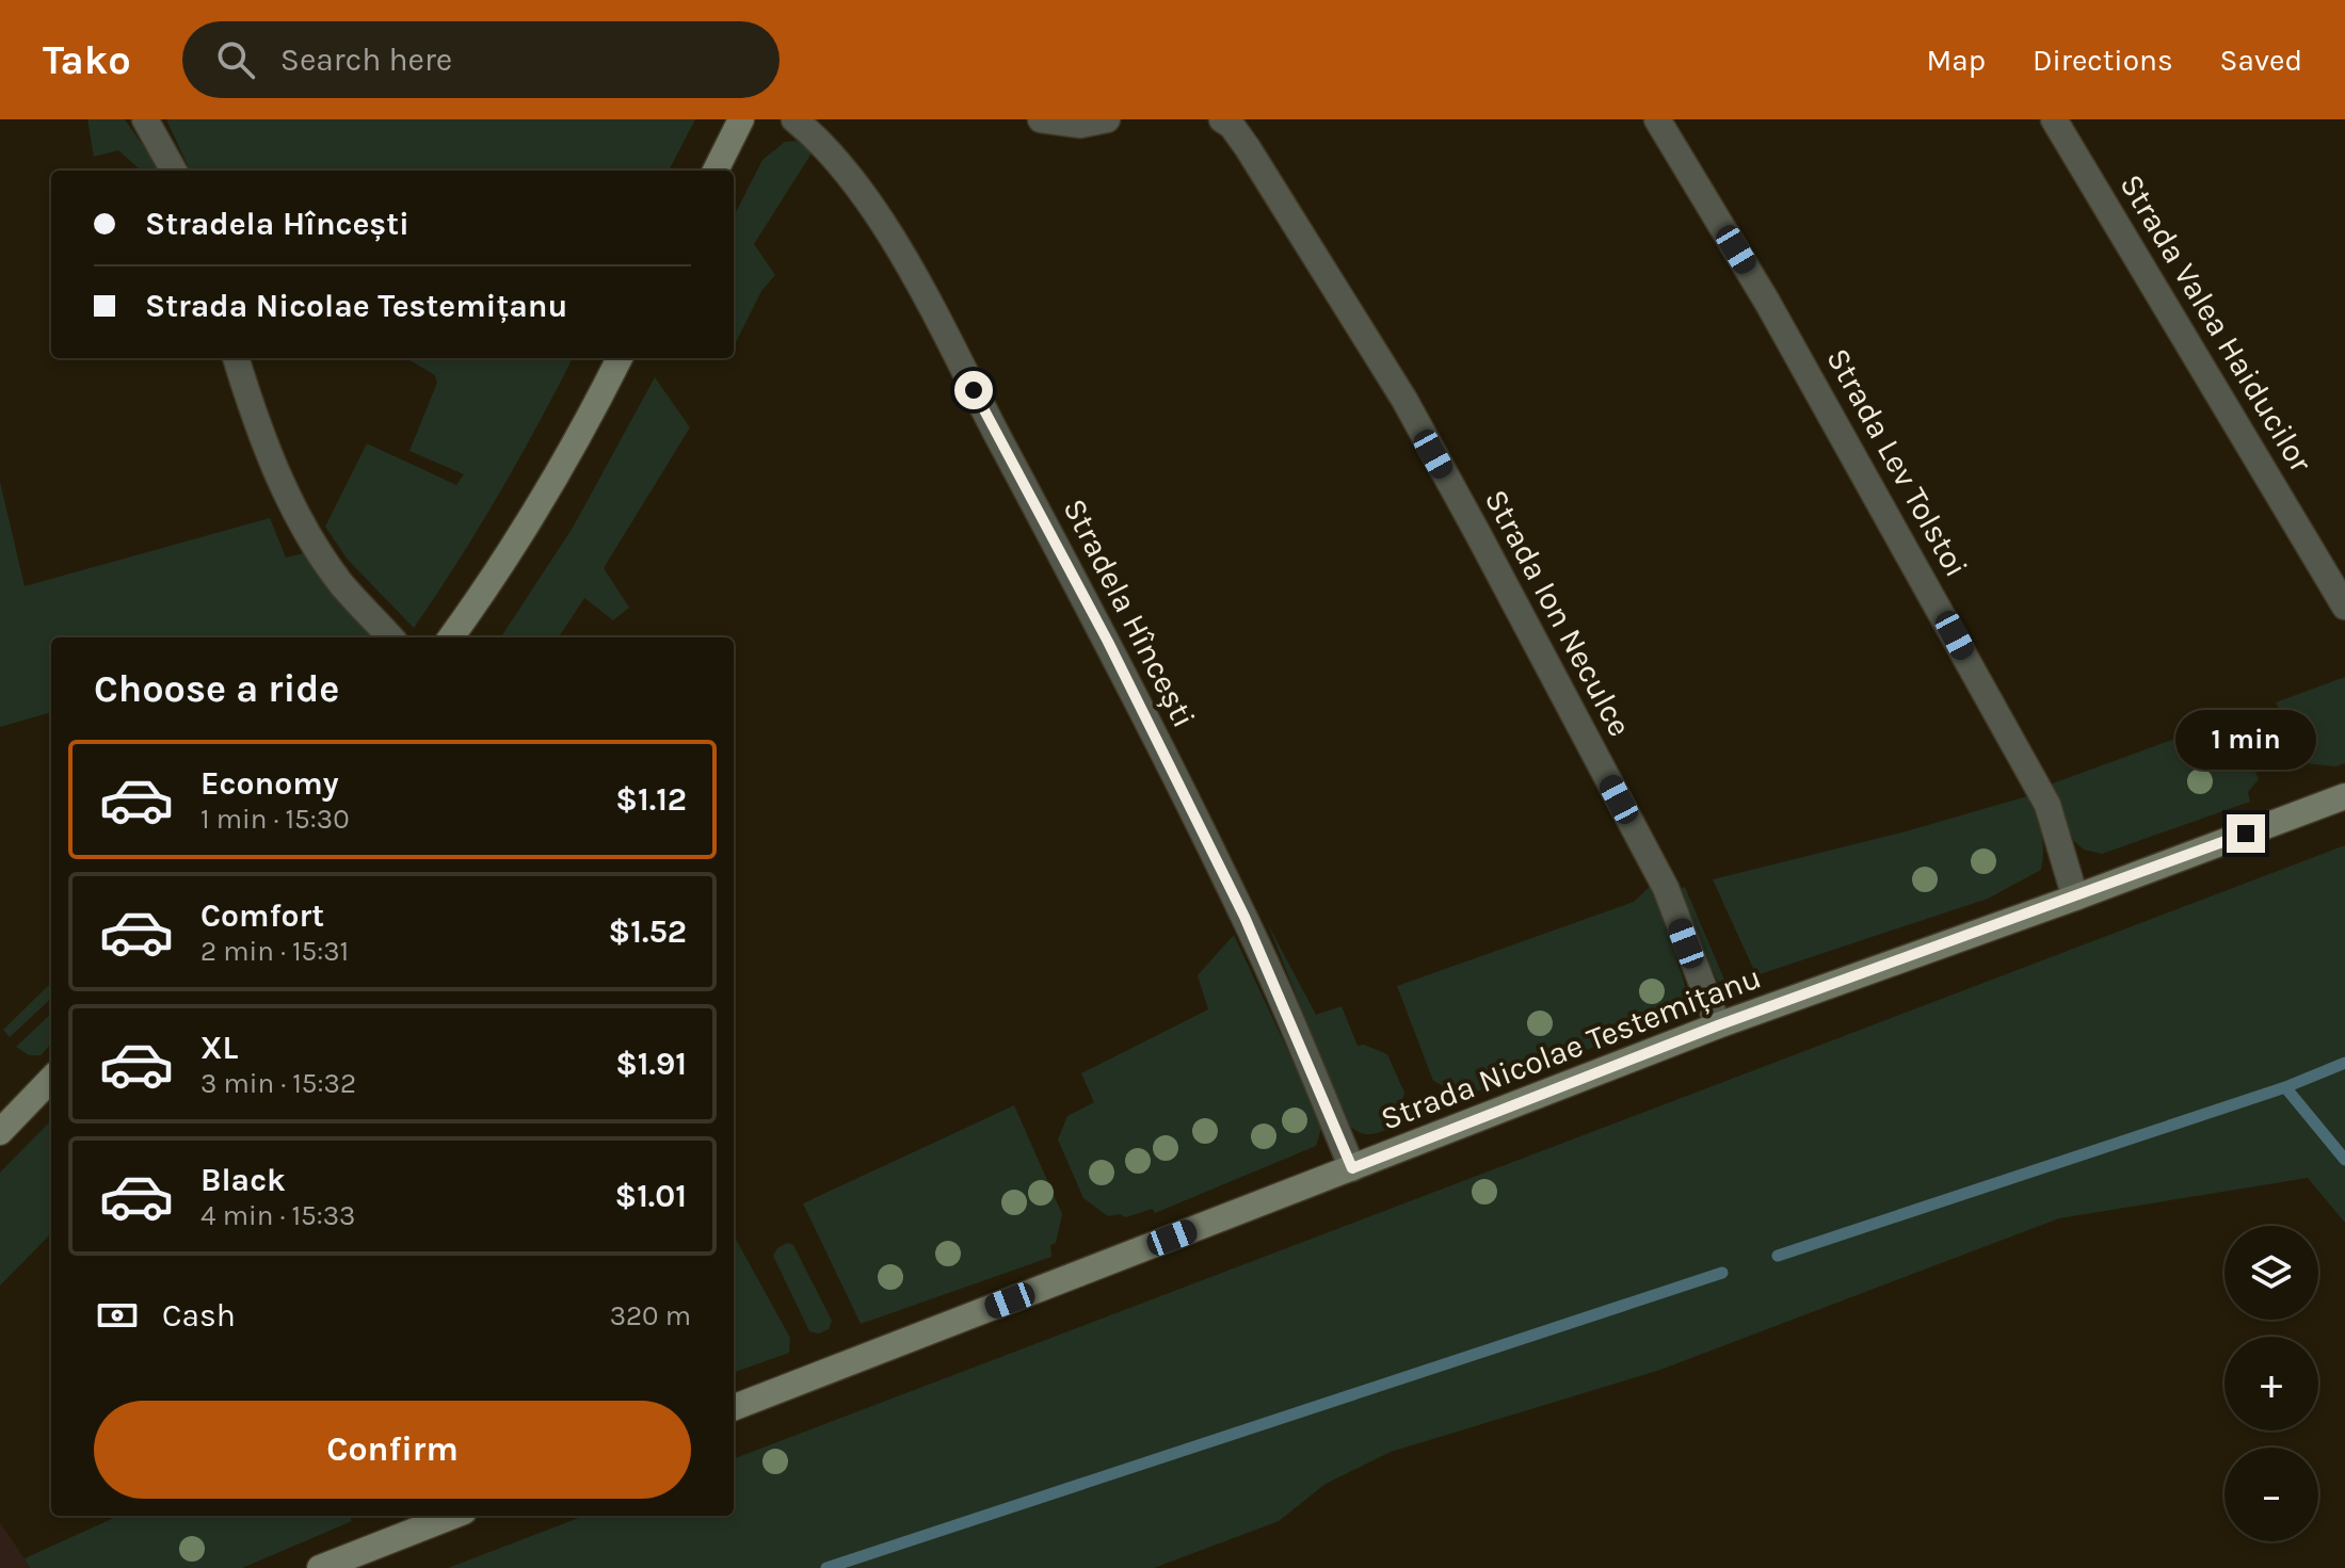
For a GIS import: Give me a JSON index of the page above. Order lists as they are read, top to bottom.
{
  "streets": {
    "main road": ["Strada Nicolae Testemițanu"],
    "street": [
      "Strada Valea Haiducilor",
      "Strada Lev Tolstoi",
      "Stradela Hîncești",
      "Strada Ion Neculce"
    ]
  },
  "crossings": [
    ["Strada Lev Tolstoi", "Strada Nicolae Testemițanu"],
    ["Stradela Hîncești", "Strada Nicolae Testemițanu"],
    ["Strada Ion Neculce", "Strada Nicolae Testemițanu"]
  ],
  "page": {
    "header": "Tako",
    "search": "Search here",
    "nav": ["Map", "Directions", "Saved"],
    "banner": ["Stradela Hîncești", "Strada Nicolae Testemițanu"],
    "heading": "Choose a ride",
    "bubble": "1 min",
    "list": [
      {
        "name": "Economy",
        "note": "1 min · 15:30",
        "value": "$1.12"
      },
      {
        "name": "Comfort",
        "note": "2 min · 15:31",
        "value": "$1.52"
      },
      {
        "name": "XL",
        "note": "3 min · 15:32",
        "value": "$1.91"
      },
      {
        "name": "Black",
        "note": "4 min · 15:33",
        "value": "$1.01"
      }
    ],
    "map_buttons": ["+", "−"],
    "pay": ["Cash", "320 m"],
    "buttons": "Confirm"
  }
}
